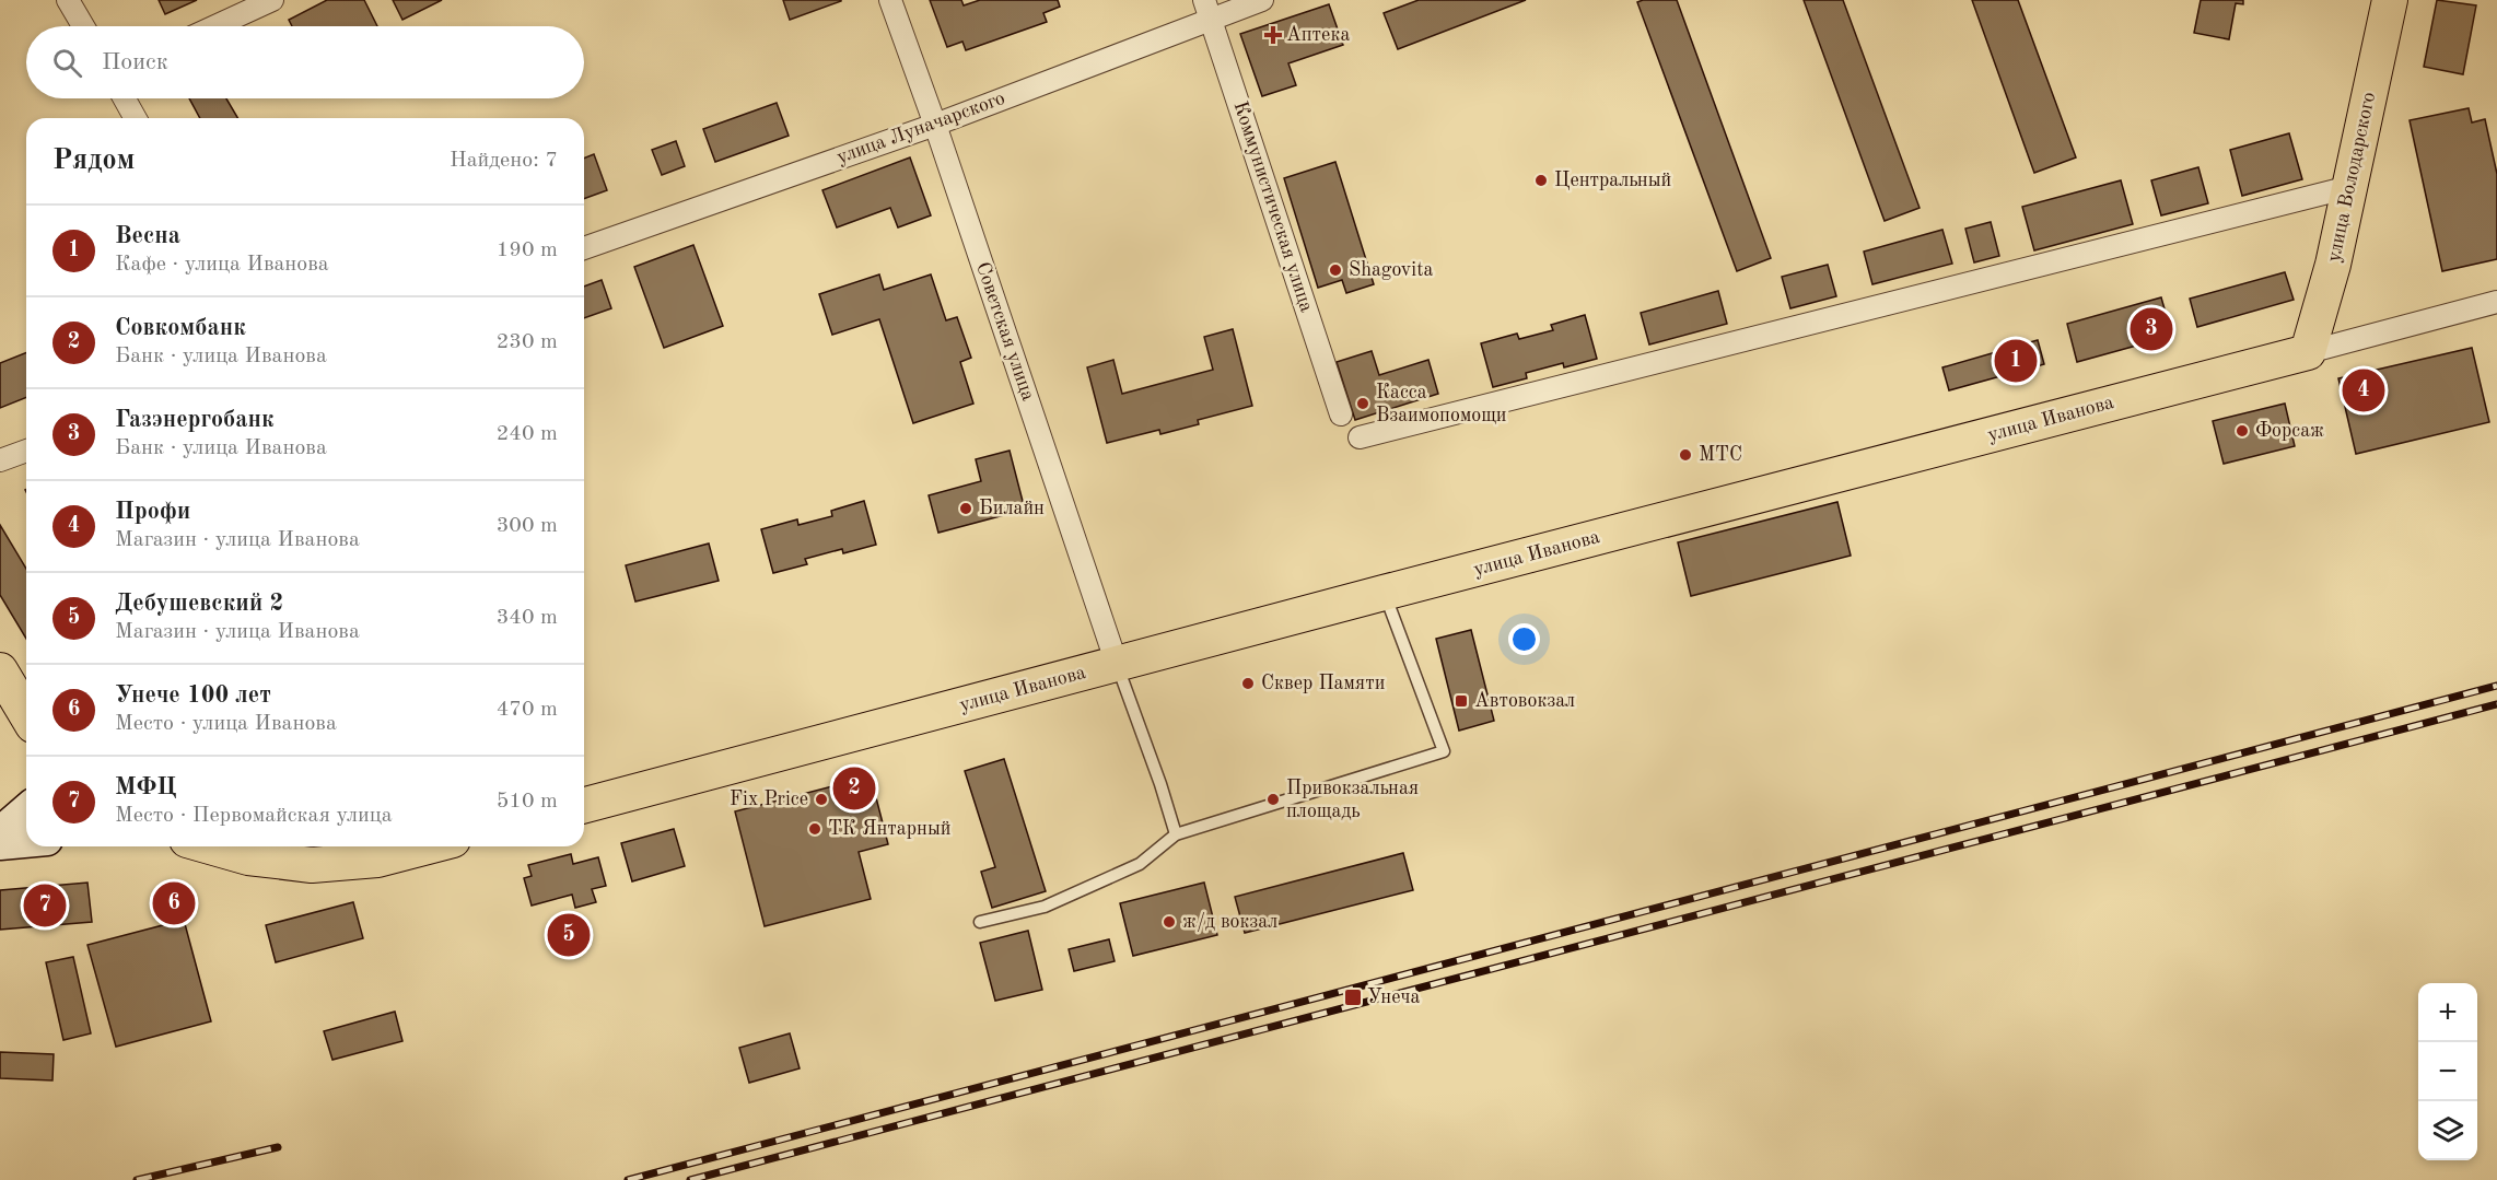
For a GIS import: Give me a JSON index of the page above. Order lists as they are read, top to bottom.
{
  "streets": {
    "main road": ["улица Володарского", "улица Иванова"],
    "street": ["улица Луначарского", "Коммунистическая улица", "Советская улица"]
  },
  "crossings": [
    ["улица Луначарского", "Коммунистическая улица"],
    ["улица Луначарского", "Советская улица"],
    ["улица Володарского", "улица Иванова"],
    ["Советская улица", "улица Иванова"]
  ],
  "places": {
    "health": ["Аптека"],
    "other": [
      "Центральный",
      "Shagovita",
      "Касса Взаимопомощи",
      "Форсаж",
      "МТС",
      "Билайн",
      "Сквер Памяти",
      "Fix Price",
      "Привокзальная площадь",
      "ТК Янтарный",
      "ж/д вокзал"
    ],
    "transit": ["Автовокзал", "Унеча"]
  },
  "page": {
    "search": "Поиск",
    "heading": ["Рядом", "Найдено: 7"],
    "list": [
      {
        "mark": "1",
        "name": "Весна",
        "note": "Кафе · улица Иванова",
        "value": "190 m"
      },
      {
        "mark": "2",
        "name": "Совкомбанк",
        "note": "Банк · улица Иванова",
        "value": "230 m"
      },
      {
        "mark": "3",
        "name": "Газэнергобанк",
        "note": "Банк · улица Иванова",
        "value": "240 m"
      },
      {
        "mark": "4",
        "name": "Профи",
        "note": "Магазин · улица Иванова",
        "value": "300 m"
      },
      {
        "mark": "5",
        "name": "Дебушевский 2",
        "note": "Магазин · улица Иванова",
        "value": "340 m"
      },
      {
        "mark": "6",
        "name": "Унече 100 лет",
        "note": "Место · улица Иванова",
        "value": "470 m"
      },
      {
        "mark": "7",
        "name": "МФЦ",
        "note": "Место · Первомайская улица",
        "value": "510 m"
      }
    ],
    "pins": [
      "3",
      "1",
      "4",
      "2",
      "6",
      "7",
      "5"
    ],
    "map_buttons": ["+", "−"]
  }
}
